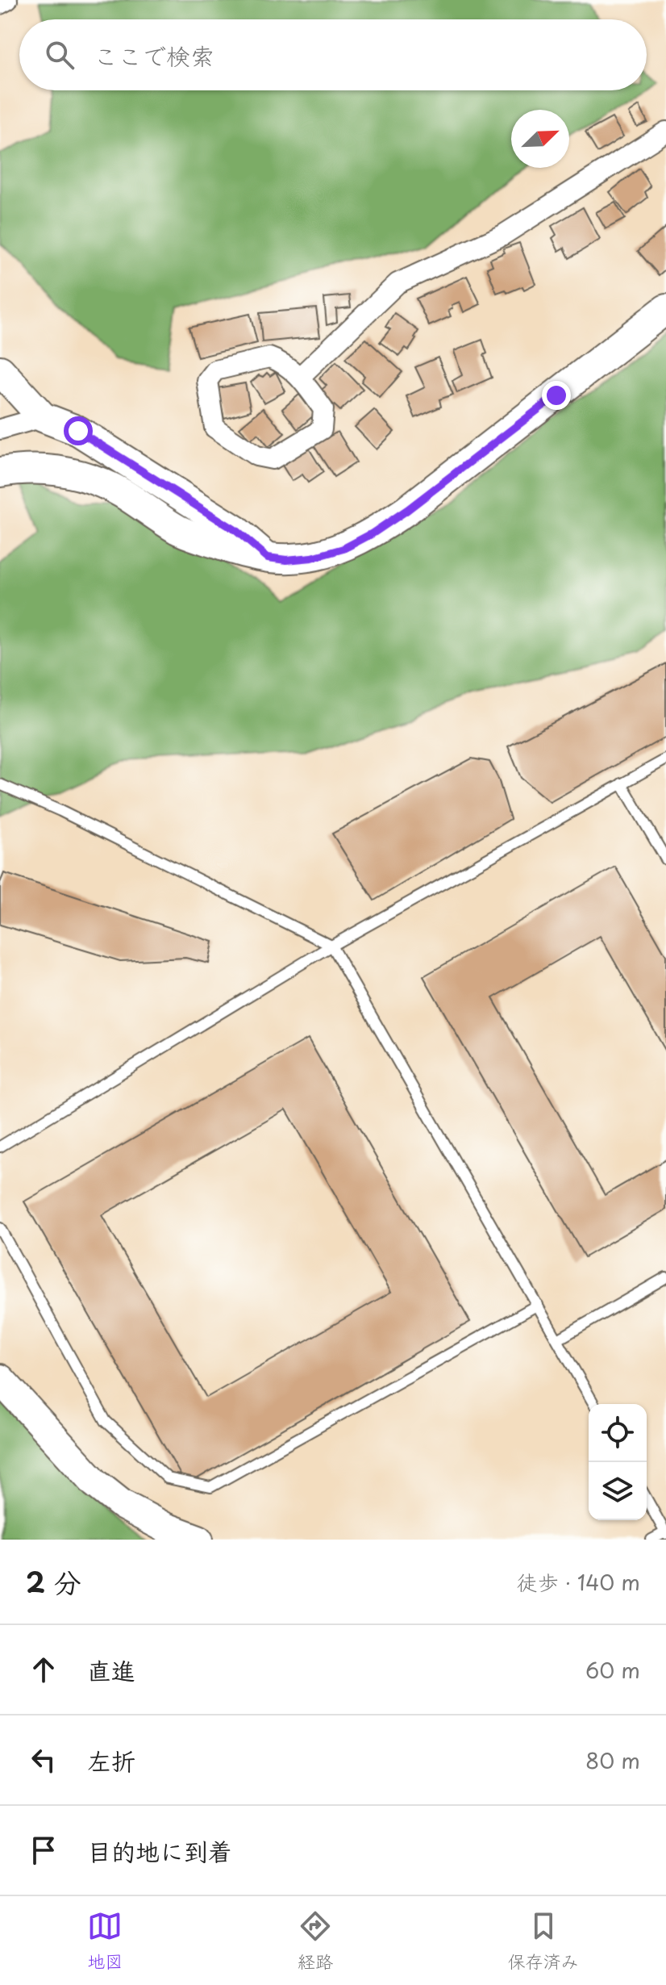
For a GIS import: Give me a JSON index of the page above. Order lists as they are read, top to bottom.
{
  "north": "top right",
  "page": {
    "search": "ここで検索",
    "heading": ["2 分", "徒歩 · 140 m"],
    "list": [
      ["直進", "60 m"],
      ["左折", "80 m"],
      "目的地に到着"
    ],
    "nav": ["地図", "経路", "保存済み"]
  }
}
